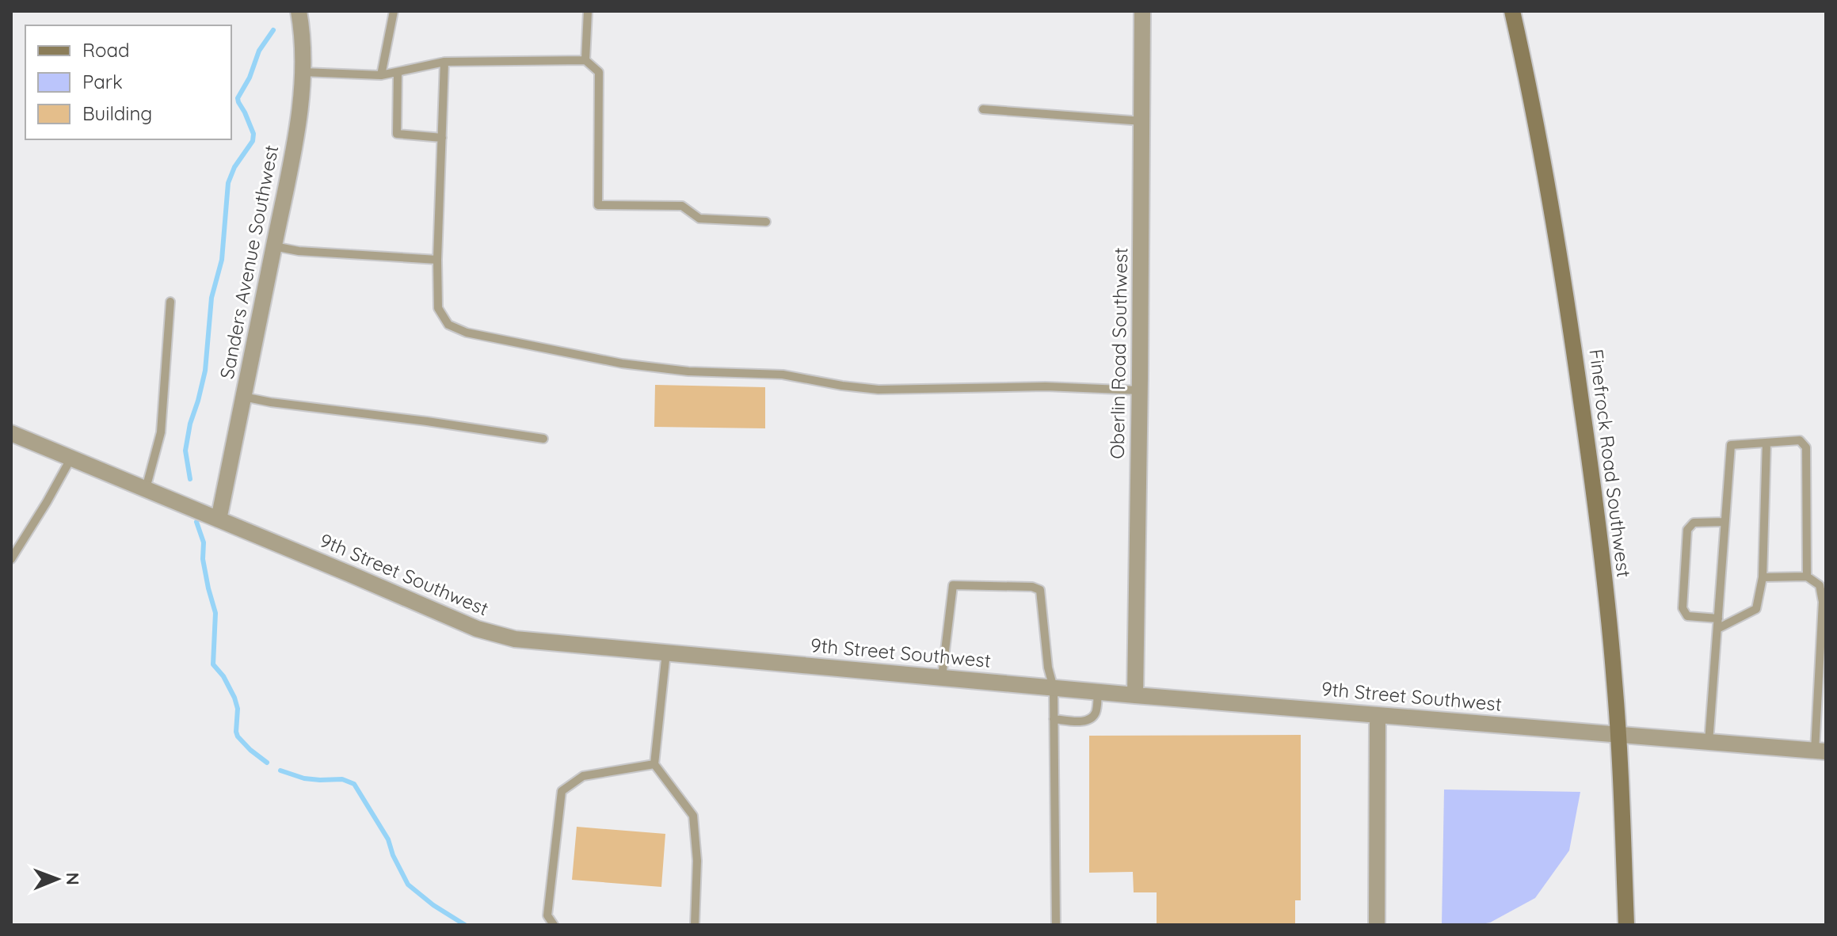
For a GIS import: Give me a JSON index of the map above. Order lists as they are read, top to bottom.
{
  "streets": {
    "main road": ["Finefrock Road Southwest"],
    "street": ["Sanders Avenue Southwest", "Oberlin Road Southwest", "9th Street Southwest"]
  },
  "crossings": [
    ["Sanders Avenue Southwest", "9th Street Southwest"],
    ["Oberlin Road Southwest", "9th Street Southwest"],
    ["Finefrock Road Southwest", "9th Street Southwest"]
  ],
  "legend": ["Road", "Park", "Building"],
  "north": "right"
}
